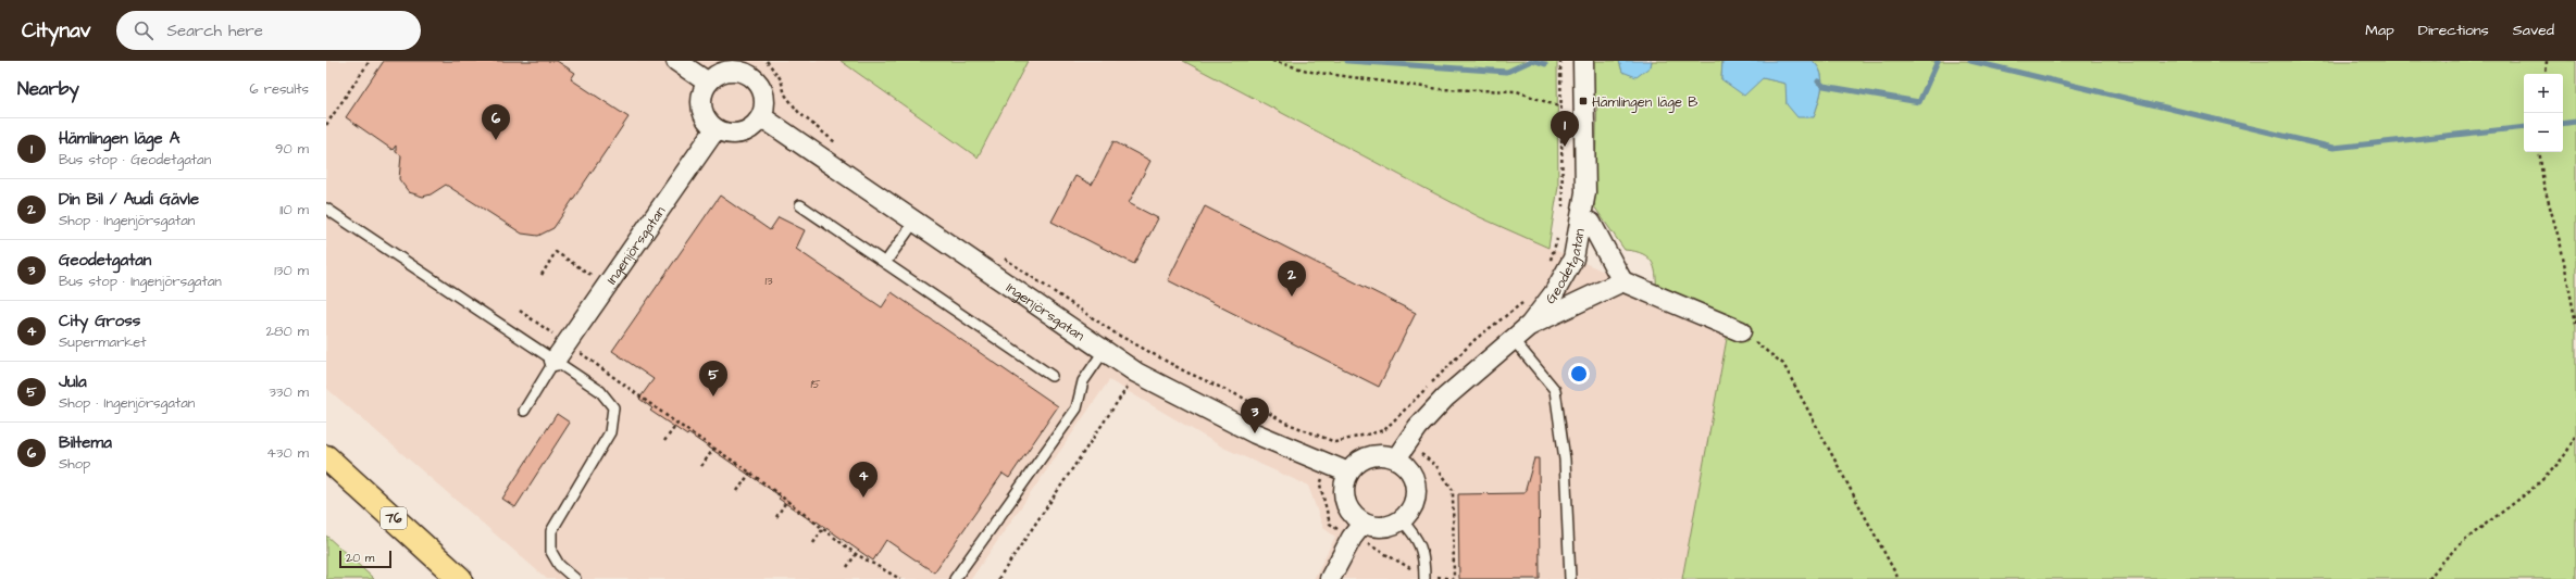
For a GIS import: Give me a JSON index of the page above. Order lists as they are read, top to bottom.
{
  "streets": {
    "main road": ["76"],
    "street": ["Ingenjörsgatan", "Geodetgatan"]
  },
  "crossings": [
    ["Ingenjörsgatan", "Geodetgatan"]
  ],
  "places": {
    "transit": ["Hämlingen läge B"]
  },
  "house_numbers": ["13", "15"],
  "scale_bar": "20 m",
  "page": {
    "header": "Citynav",
    "search": "Search here",
    "nav": ["Map", "Directions", "Saved"],
    "heading": ["Nearby", "6 results"],
    "map_buttons": ["+", "−"],
    "pins": [
      "6",
      "1",
      "2",
      "5",
      "3",
      "4"
    ],
    "list": [
      {
        "mark": "1",
        "name": "Hämlingen läge A",
        "note": "Bus stop · Geodetgatan",
        "value": "90 m"
      },
      {
        "mark": "2",
        "name": "Din Bil / Audi Gävle",
        "note": "Shop · Ingenjörsgatan",
        "value": "110 m"
      },
      {
        "mark": "3",
        "name": "Geodetgatan",
        "note": "Bus stop · Ingenjörsgatan",
        "value": "130 m"
      },
      {
        "mark": "4",
        "name": "City Gross",
        "note": "Supermarket",
        "value": "280 m"
      },
      {
        "mark": "5",
        "name": "Jula",
        "note": "Shop · Ingenjörsgatan",
        "value": "330 m"
      },
      {
        "mark": "6",
        "name": "Biltema",
        "note": "Shop",
        "value": "430 m"
      }
    ],
    "scale": "20 m"
  }
}
